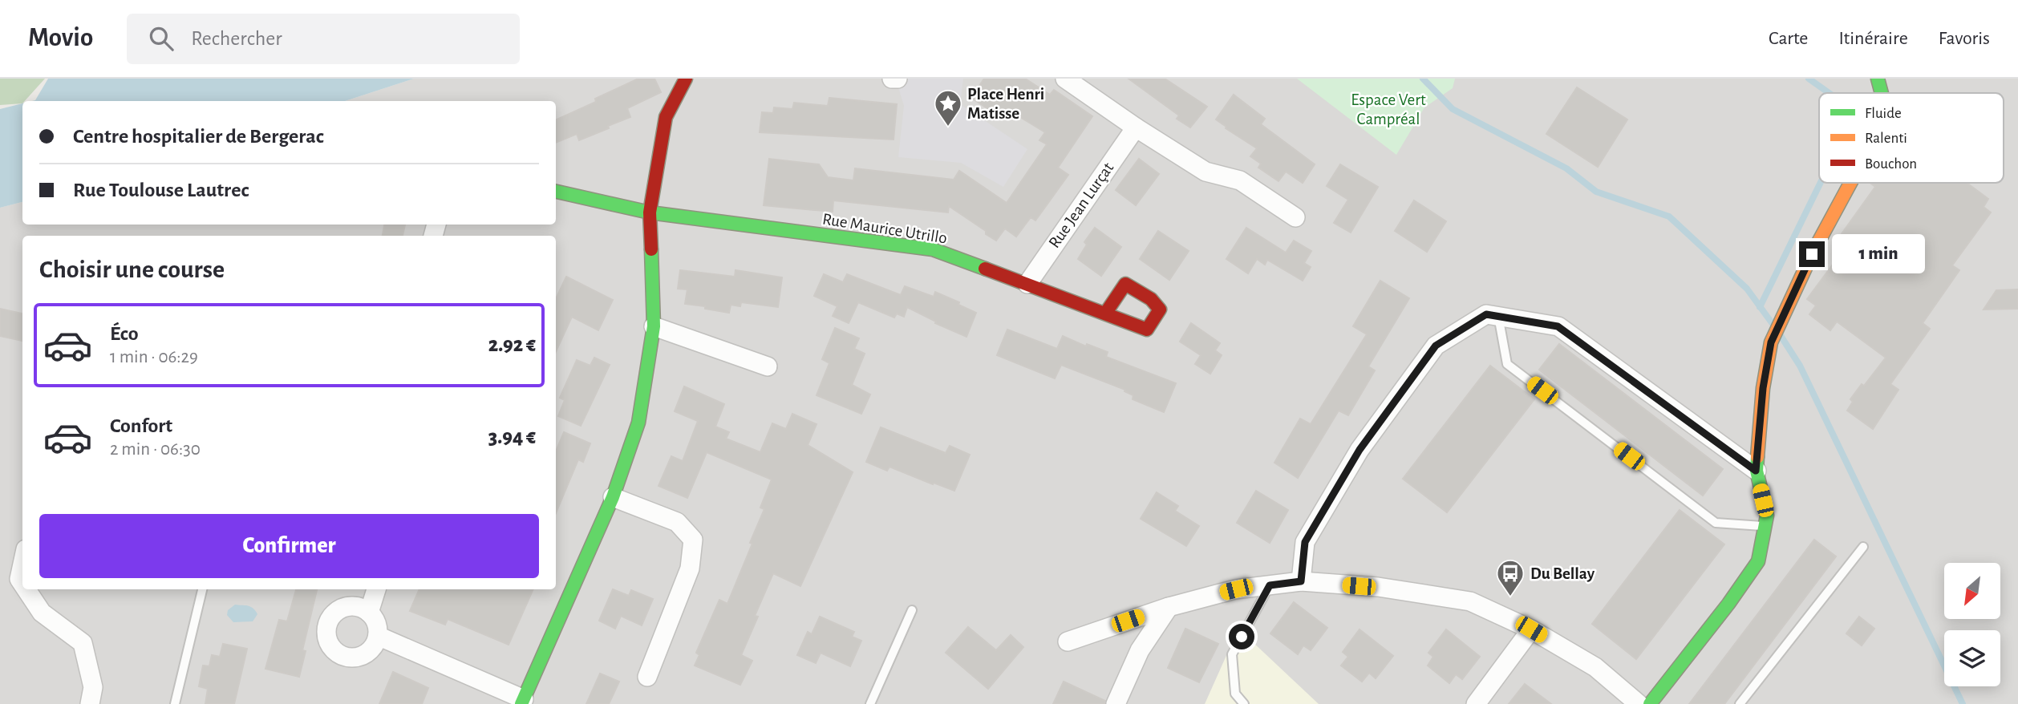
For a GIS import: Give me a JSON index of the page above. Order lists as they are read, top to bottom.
{
  "streets": {
    "street": ["Rue Jean Lurçat", "Rue Maurice Utrillo"]
  },
  "crossings": [
    ["Rue Jean Lurçat", "Rue Maurice Utrillo"]
  ],
  "parks": ["Espace Vert Campréal"],
  "places": {
    "place": ["Place Henri Matisse"],
    "bus stop": ["Du Bellay"]
  },
  "legend": ["Fluide", "Ralenti", "Bouchon"],
  "north": "bottom left",
  "page": {
    "header": "Movio",
    "search": "Rechercher",
    "nav": ["Carte", "Itinéraire", "Favoris"],
    "banner": ["Centre hospitalier de Bergerac", "Rue Toulouse Lautrec"],
    "bubble": "1 min",
    "heading": "Choisir une course",
    "list": [
      {
        "name": "Éco",
        "note": "1 min · 06:29",
        "value": "2.92 €"
      },
      {
        "name": "Confort",
        "note": "2 min · 06:30",
        "value": "3.94 €"
      }
    ],
    "buttons": "Confirmer"
  }
}
